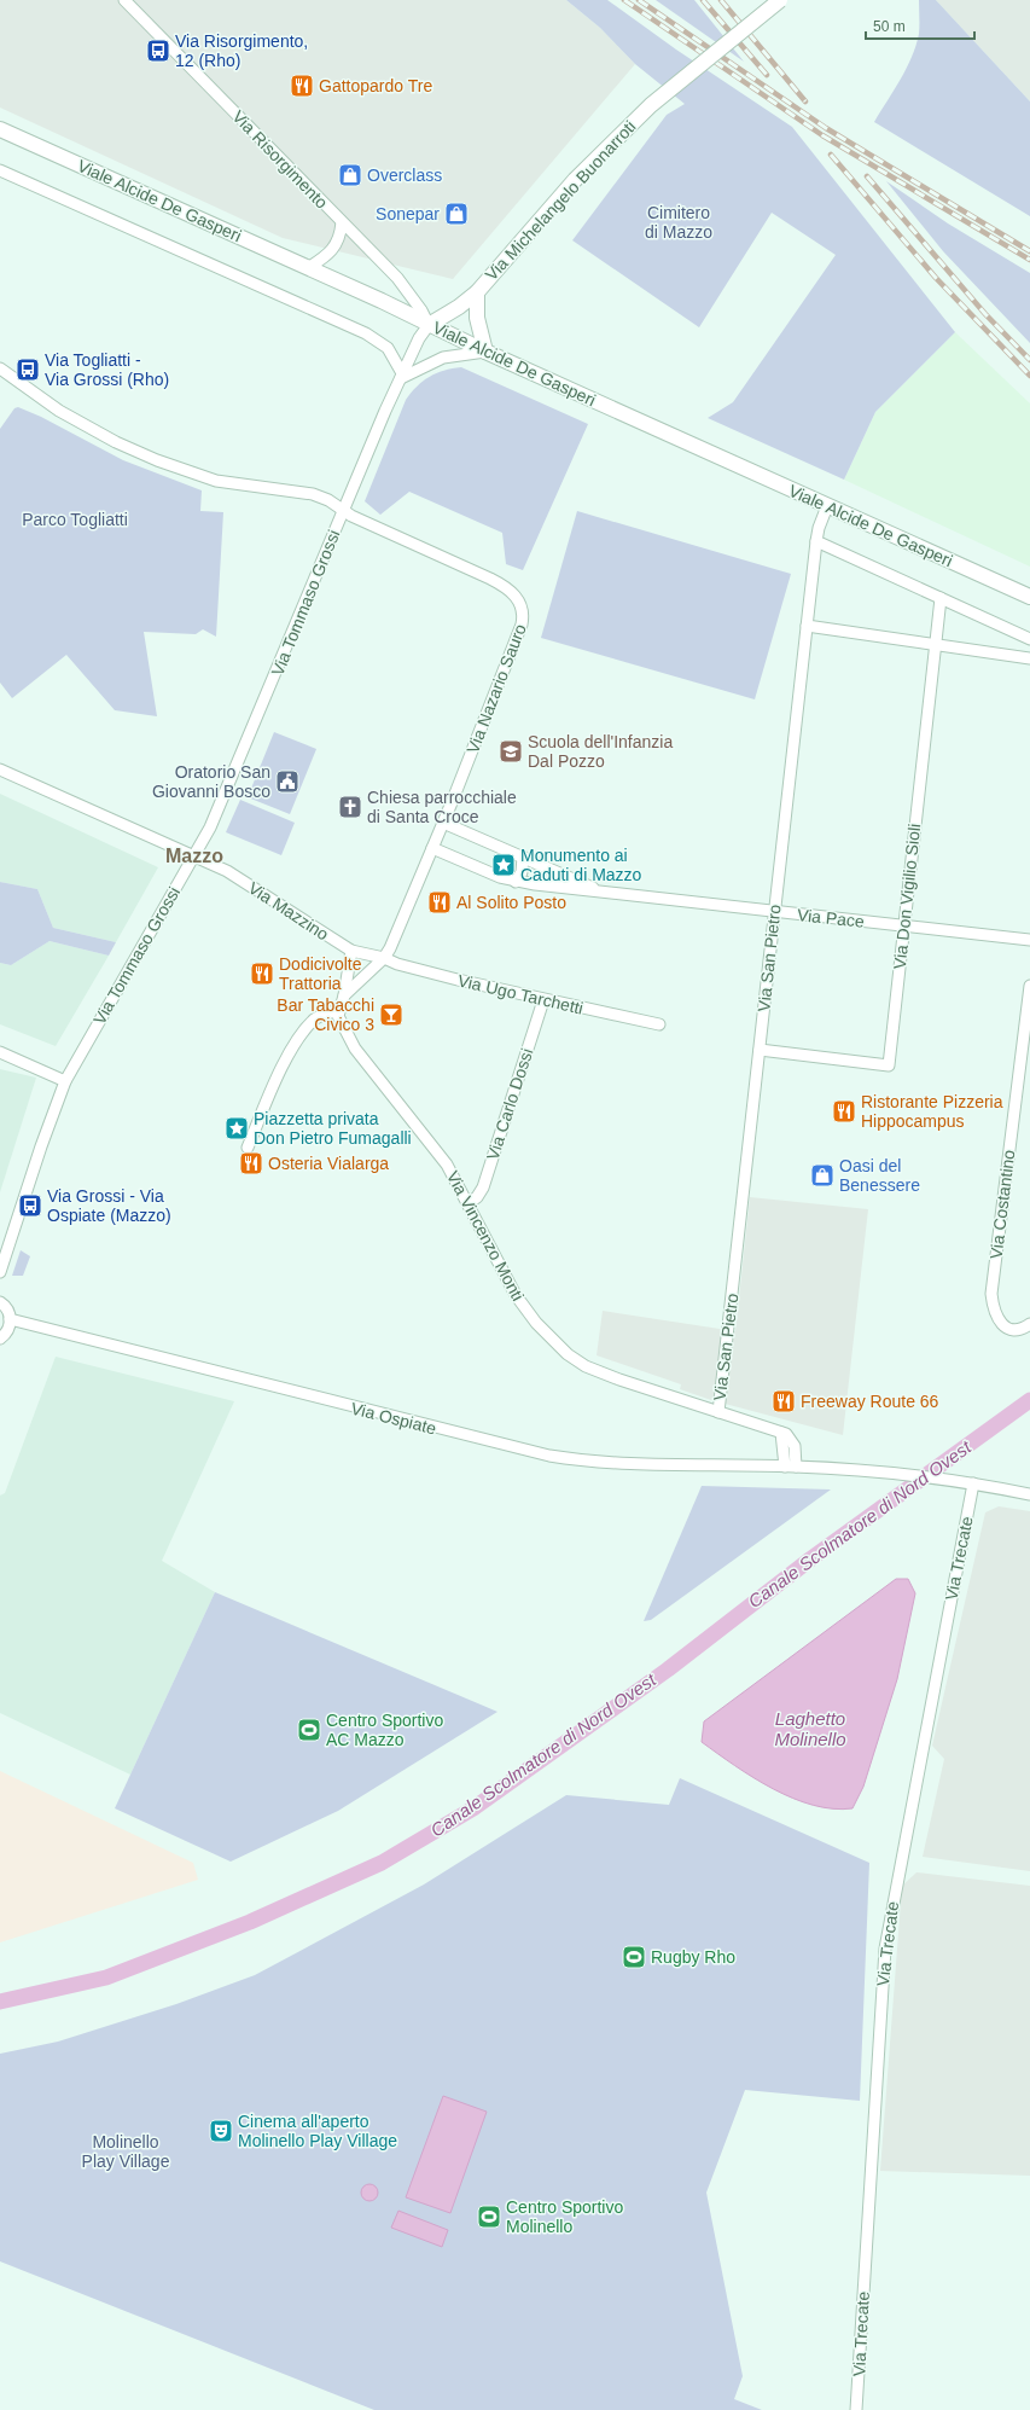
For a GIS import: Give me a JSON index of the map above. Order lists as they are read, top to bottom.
{
  "streets": {
    "street": [
      "Via Risorgimento",
      "Viale Alcide De Gasperi",
      "Via Michelangelo Buonarroti",
      "Via Tommaso Grossi",
      "Via Nazario Sauro",
      "Via Don Vigilio Sioli",
      "Via Mazzino",
      "Via Pace",
      "Via San Pietro",
      "Via Ugo Tarchetti",
      "Via Carlo Dossi",
      "Via Costantino",
      "Via Vincenzo Monti",
      "Via Ospiate",
      "Via Trecate"
    ]
  },
  "crossings": [
    ["Via Risorgimento", "Viale Alcide De Gasperi"],
    ["Via Risorgimento", "Via Michelangelo Buonarroti"],
    ["Via Risorgimento", "Via Tommaso Grossi"],
    ["Viale Alcide De Gasperi", "Via Michelangelo Buonarroti"],
    ["Viale Alcide De Gasperi", "Via Tommaso Grossi"],
    ["Viale Alcide De Gasperi", "Via San Pietro"],
    ["Via Michelangelo Buonarroti", "Via Tommaso Grossi"],
    ["Via Tommaso Grossi", "Via Nazario Sauro"],
    ["Via Tommaso Grossi", "Via Mazzino"],
    ["Via Nazario Sauro", "Via Mazzino"],
    ["Via Nazario Sauro", "Via Pace"],
    ["Via Nazario Sauro", "Via Ugo Tarchetti"],
    ["Via Don Vigilio Sioli", "Via Pace"],
    ["Via Don Vigilio Sioli", "Via San Pietro"],
    ["Via Mazzino", "Via Ugo Tarchetti"],
    ["Via Pace", "Via San Pietro"],
    ["Via San Pietro", "Via Vincenzo Monti"],
    ["Via Ugo Tarchetti", "Via Carlo Dossi"],
    ["Via Carlo Dossi", "Via Vincenzo Monti"],
    ["Via Vincenzo Monti", "Via Ospiate"]
  ],
  "districts": ["Mazzo"],
  "water": ["Canale Scolmatore di Nord Ovest", "Laghetto Molinello"],
  "parks": ["Cimitero di Mazzo", "Parco Togliatti", "Molinello Play Village"],
  "places": {
    "bus stop": ["Via Risorgimento, 12 (Rho)", "Via Togliatti - Via Grossi (Rho)", "Via Grossi - Via Ospiate (Mazzo)"],
    "restaurant": [
      "Gattopardo Tre",
      "Al Solito Posto",
      "Dodicivolte Trattoria",
      "Ristorante Pizzeria Hippocampus",
      "Osteria Vialarga",
      "Freeway Route 66"
    ],
    "shop": ["Overclass", "Sonepar", "Oasi del Benessere"],
    "school or university": ["Scuola dell'Infanzia Dal Pozzo"],
    "public building": ["Oratorio San Giovanni Bosco"],
    "church": ["Chiesa parrocchiale di Santa Croce"],
    "place": ["Monumento ai Caduti di Mazzo", "Piazzetta privata Don Pietro Fumagalli"],
    "bar": ["Bar Tabacchi Civico 3"],
    "sports": ["Centro Sportivo AC Mazzo", "Rugby Rho", "Centro Sportivo Molinello"],
    "theatre": ["Cinema all'aperto Molinello Play Village"]
  },
  "scale_bar": "50 m"
}
